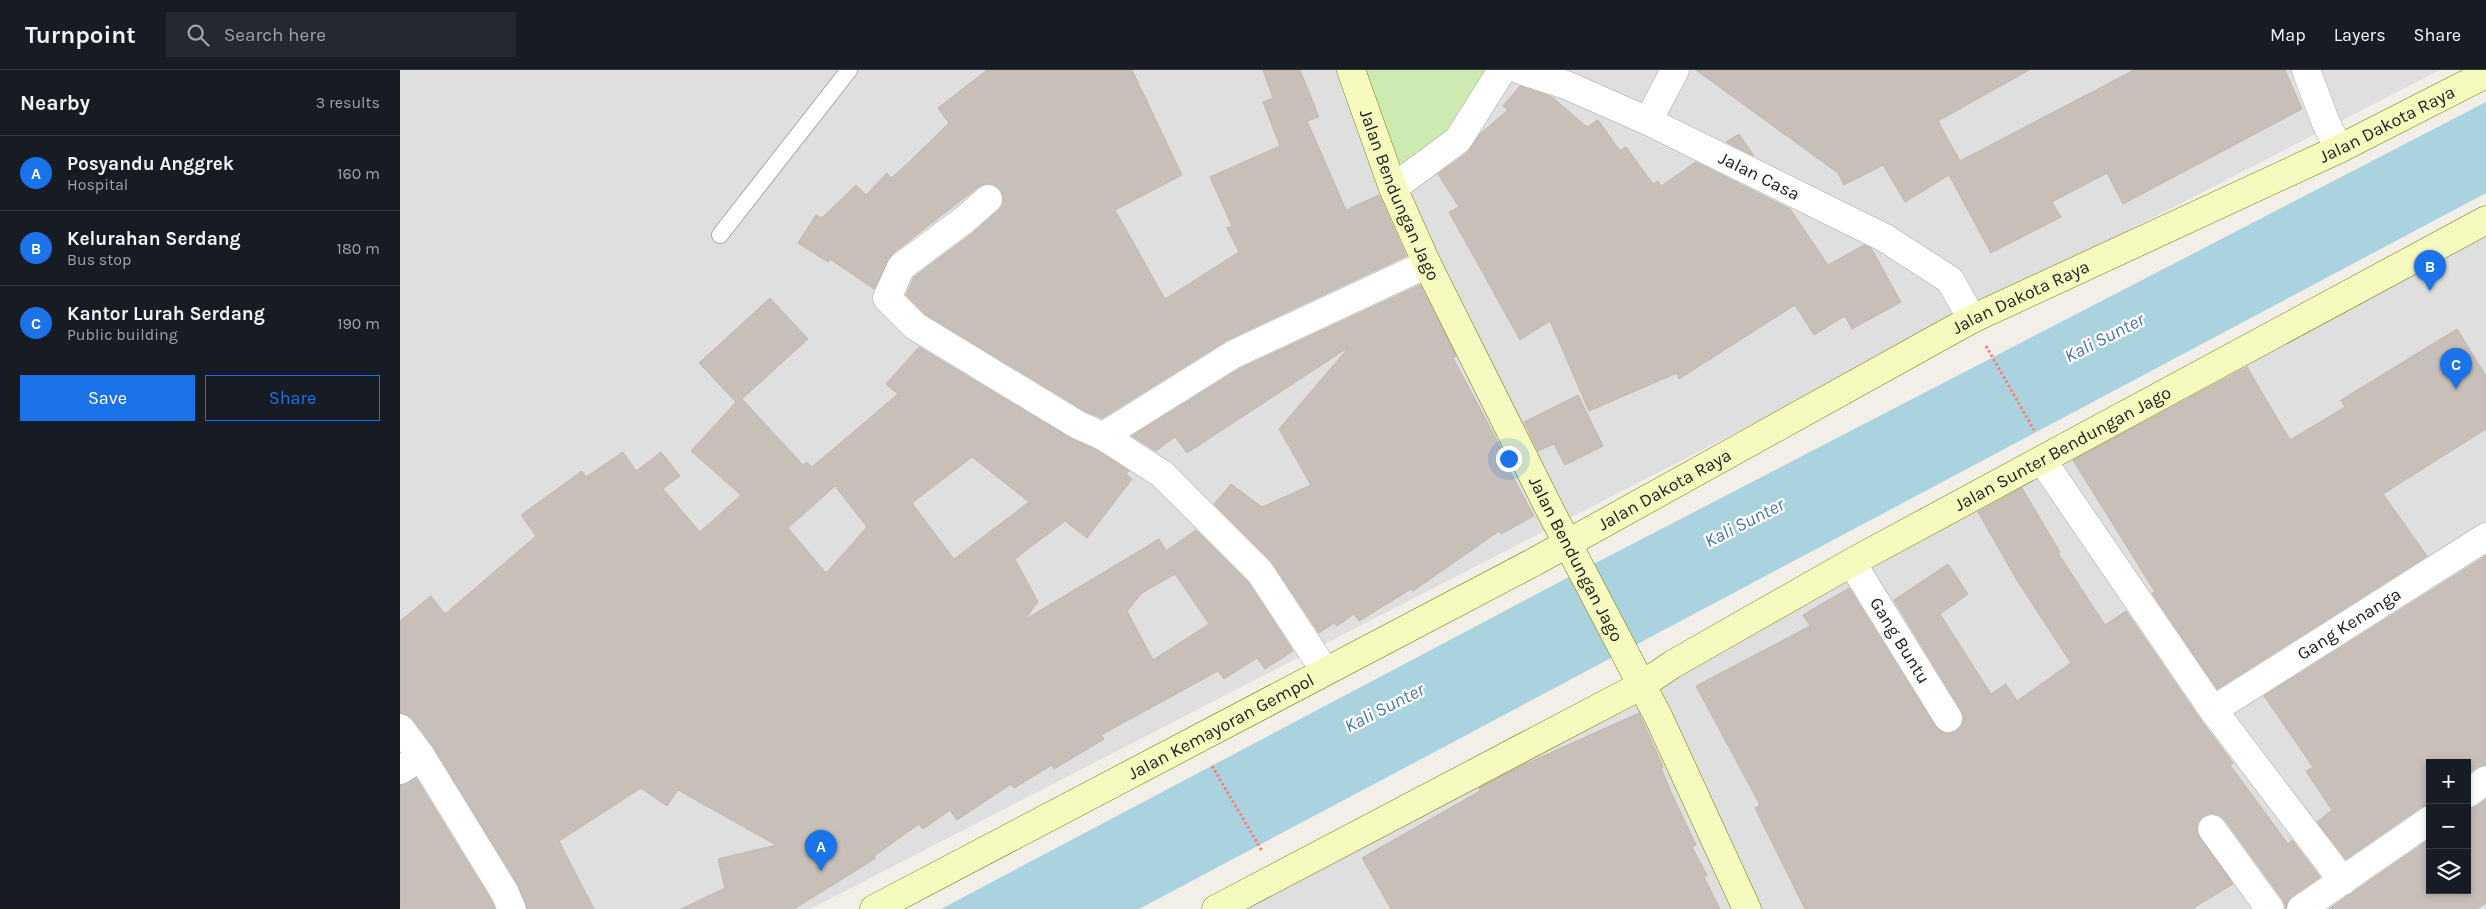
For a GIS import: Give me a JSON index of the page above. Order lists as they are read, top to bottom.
{
  "streets": {
    "street": [
      "Jalan Dakota Raya",
      "Jalan Casa",
      "Jalan Bendungan Jago",
      "Jalan Sunter Bendungan Jago",
      "Gang Kenanga",
      "Gang Buntu",
      "Jalan Kemayoran Gempol"
    ]
  },
  "crossings": [
    ["Jalan Dakota Raya", "Jalan Casa"],
    ["Jalan Dakota Raya", "Jalan Bendungan Jago"],
    ["Jalan Dakota Raya", "Jalan Kemayoran Gempol"],
    ["Jalan Bendungan Jago", "Jalan Sunter Bendungan Jago"],
    ["Jalan Bendungan Jago", "Jalan Kemayoran Gempol"],
    ["Jalan Sunter Bendungan Jago", "Gang Buntu"]
  ],
  "water": ["Kali Sunter"],
  "page": {
    "header": "Turnpoint",
    "search": "Search here",
    "nav": ["Map", "Layers", "Share"],
    "heading": ["Nearby", "3 results"],
    "list": [
      {
        "mark": "A",
        "name": "Posyandu Anggrek",
        "note": "Hospital",
        "value": "160 m"
      },
      {
        "mark": "B",
        "name": "Kelurahan Serdang",
        "note": "Bus stop",
        "value": "180 m"
      },
      {
        "mark": "C",
        "name": "Kantor Lurah Serdang",
        "note": "Public building",
        "value": "190 m"
      }
    ],
    "pins": ["B", "C", "A"],
    "buttons": ["Save", "Share"],
    "map_buttons": ["+", "−"]
  }
}
